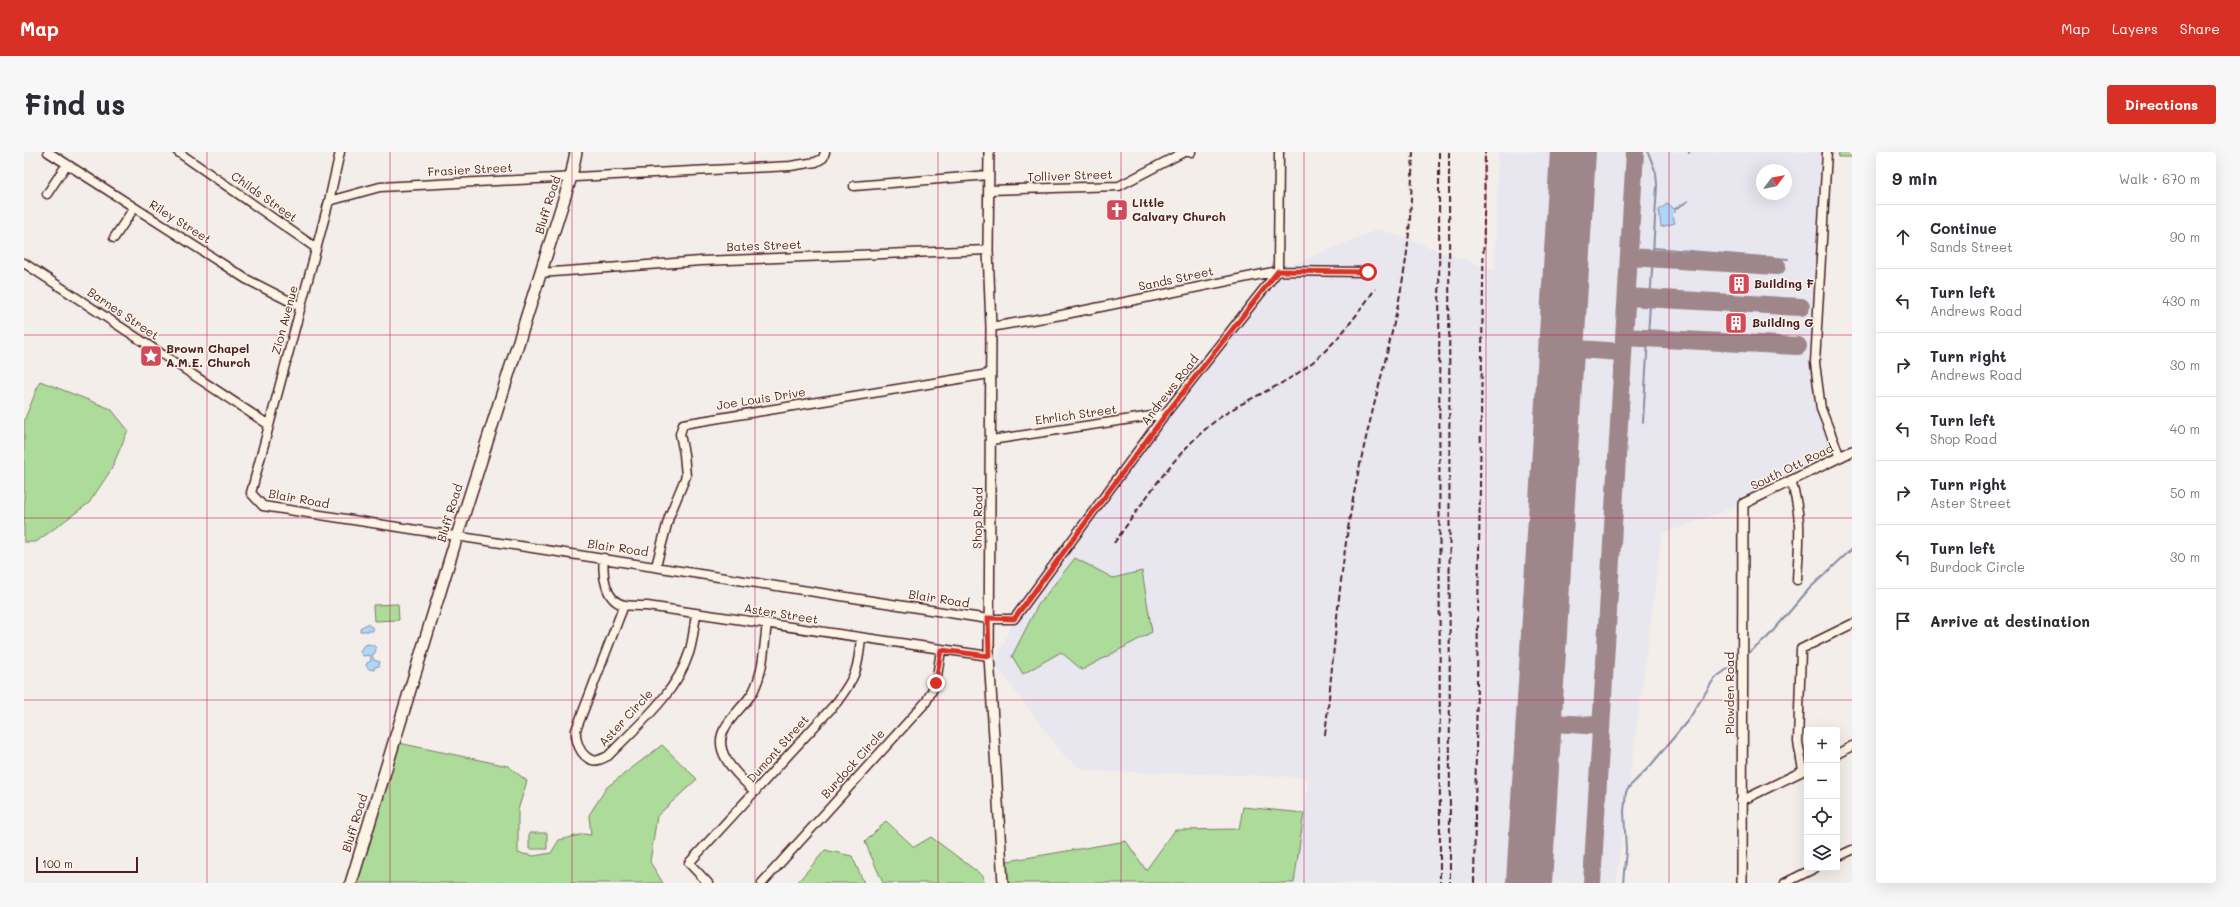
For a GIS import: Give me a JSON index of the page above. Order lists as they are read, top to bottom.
{
  "streets": {
    "main road": ["Bluff Road"],
    "street": [
      "Frasier Street",
      "Tolliver Street",
      "Childs Street",
      "Riley Street",
      "Bates Street",
      "Sands Street",
      "Barnes Street",
      "Zion Avenue",
      "Andrews Road",
      "Joe Louis Drive",
      "Ehrlich Street",
      "South Ott Road",
      "Blair Road",
      "Shop Road",
      "Aster Street",
      "Plowden Road",
      "Aster Circle",
      "Dumont Street",
      "Burdock Circle"
    ]
  },
  "crossings": [
    ["Frasier Street", "Bluff Road"],
    ["Frasier Street", "Zion Avenue"],
    ["Tolliver Street", "Shop Road"],
    ["Childs Street", "Zion Avenue"],
    ["Bluff Road", "Bates Street"],
    ["Bluff Road", "Blair Road"],
    ["Riley Street", "Zion Avenue"],
    ["Bates Street", "Shop Road"],
    ["Sands Street", "Andrews Road"],
    ["Sands Street", "Shop Road"],
    ["Barnes Street", "Zion Avenue"],
    ["Zion Avenue", "Blair Road"],
    ["Andrews Road", "Ehrlich Street"],
    ["Andrews Road", "Blair Road"],
    ["Andrews Road", "Shop Road"],
    ["Joe Louis Drive", "Blair Road"],
    ["Joe Louis Drive", "Shop Road"],
    ["Ehrlich Street", "Shop Road"],
    ["South Ott Road", "Plowden Road"],
    ["Blair Road", "Shop Road"],
    ["Shop Road", "Aster Street"],
    ["Aster Street", "Aster Circle"],
    ["Aster Street", "Dumont Street"],
    ["Aster Street", "Burdock Circle"]
  ],
  "places": {
    "church": ["Little Calvary Church"],
    "building": ["Building F", "Building G"],
    "place": ["Brown Chapel A.M.E. Church"]
  },
  "scale_bar": "100 m",
  "north": "top right",
  "page": {
    "header": "Map",
    "nav": ["Map", "Layers", "Share"],
    "buttons": "Directions",
    "title": "Find us",
    "heading": ["9 min", "Walk · 670 m"],
    "list": [
      ["Continue", "Sands Street", "90 m"],
      ["Turn left", "Andrews Road", "430 m"],
      ["Turn right", "Andrews Road", "30 m"],
      ["Turn left", "Shop Road", "40 m"],
      ["Turn right", "Aster Street", "50 m"],
      ["Turn left", "Burdock Circle", "30 m"],
      "Arrive at destination"
    ],
    "map_buttons": ["+", "−"],
    "scale": "100 m"
  }
}
